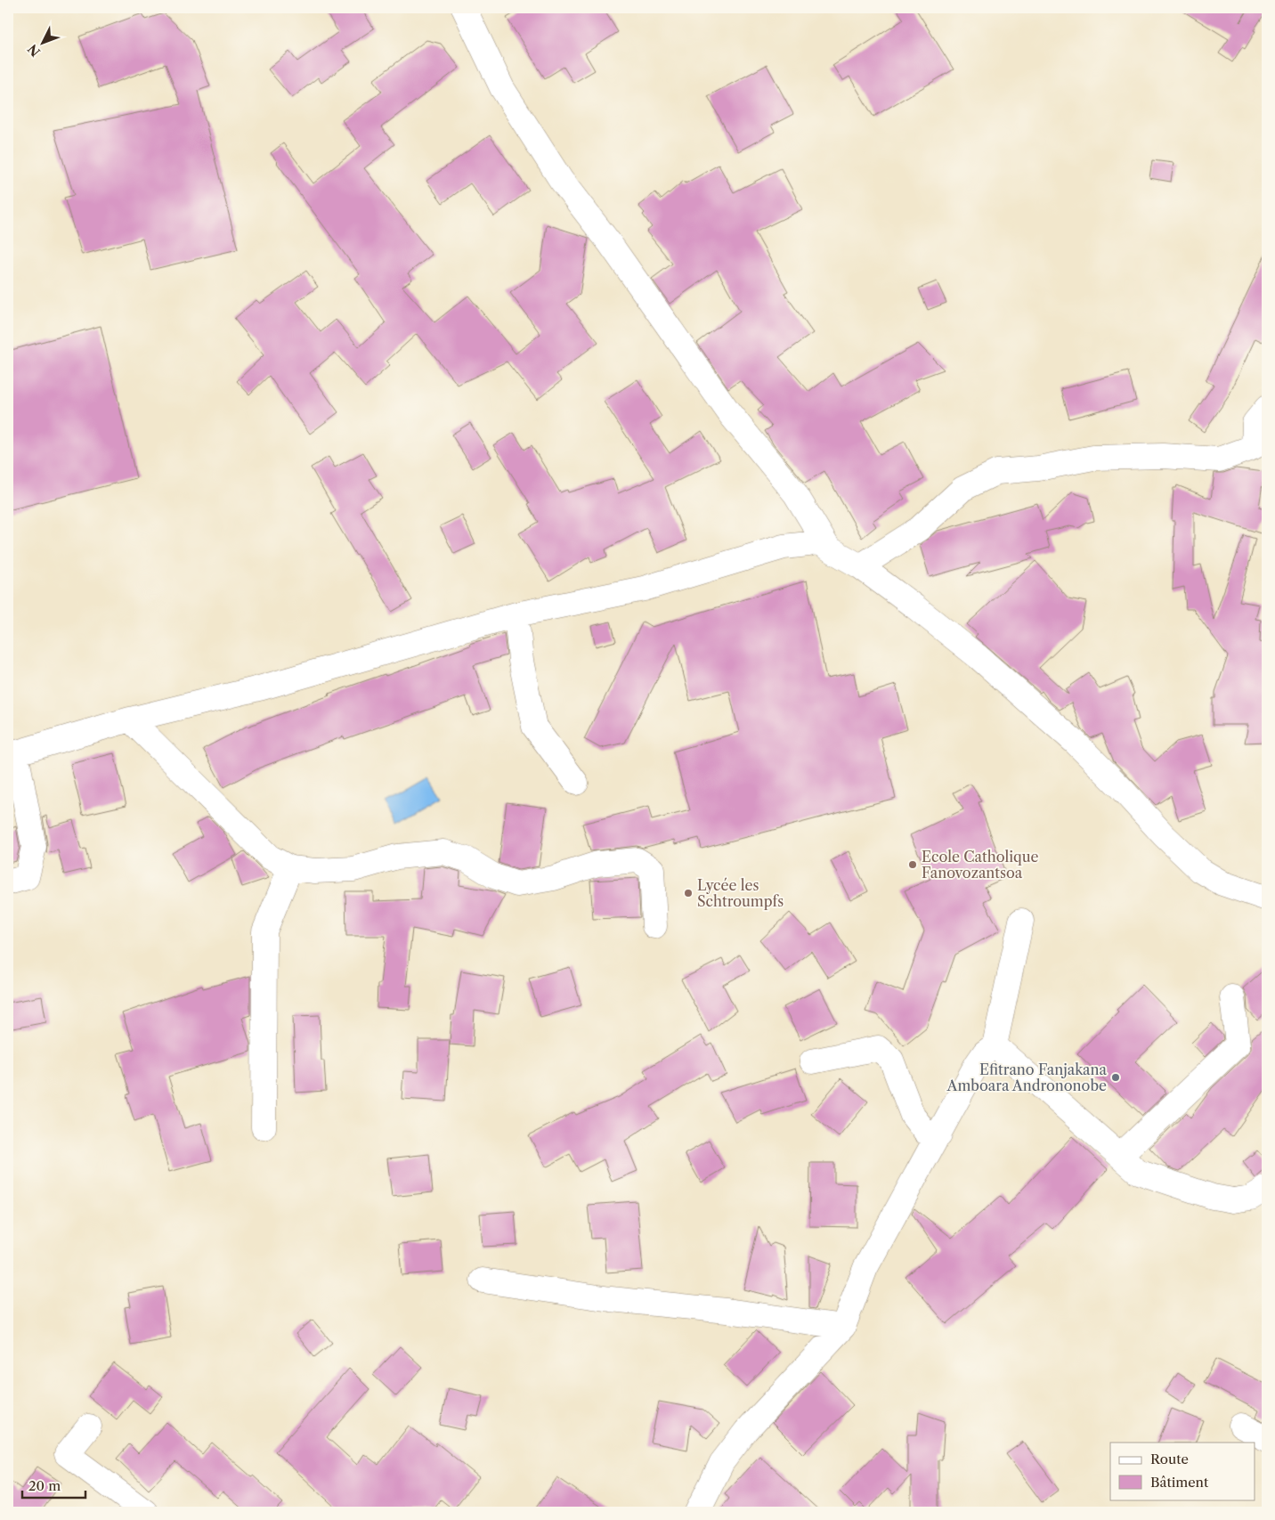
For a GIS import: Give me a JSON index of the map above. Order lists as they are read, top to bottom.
{
  "places": ["Ecole Catholique Fanovozantsoa", "Lycée les Schtroumpfs", "Efitrano Fanjakana Amboara Andrononobe"],
  "legend": ["Route", "Bâtiment"],
  "scale_bar": "20 m",
  "north": "bottom left"
}
